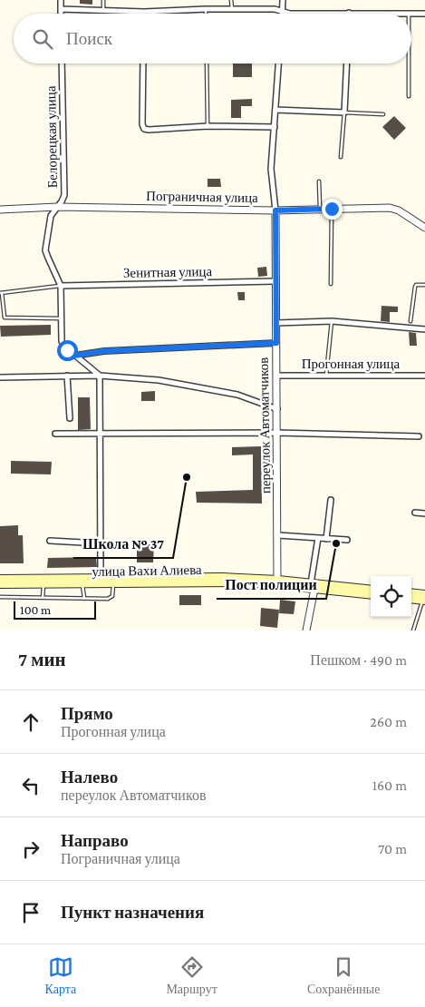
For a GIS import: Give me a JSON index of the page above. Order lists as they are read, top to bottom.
{
  "streets": {
    "main road": ["улица Вахи Алиева"],
    "street": [
      "Белорецкая улица",
      "Пограничная улица",
      "Зенитная улица",
      "Прогонная улица",
      "переулок Автоматчиков"
    ]
  },
  "crossings": [
    ["Белорецкая улица", "Пограничная улица"],
    ["Белорецкая улица", "Зенитная улица"],
    ["Пограничная улица", "переулок Автоматчиков"],
    ["Зенитная улица", "переулок Автоматчиков"],
    ["Прогонная улица", "переулок Автоматчиков"],
    ["переулок Автоматчиков", "улица Вахи Алиева"]
  ],
  "places": ["Школа № 37", "Пост полиции"],
  "scale_bar": "100 m",
  "page": {
    "search": "Поиск",
    "scale": "100 m",
    "heading": ["7 мин", "Пешком · 490 m"],
    "list": [
      ["Прямо", "Прогонная улица", "260 m"],
      ["Налево", "переулок Автоматчиков", "160 m"],
      ["Направо", "Пограничная улица", "70 m"],
      "Пункт назначения"
    ],
    "nav": ["Карта", "Маршрут", "Сохранённые"]
  }
}
